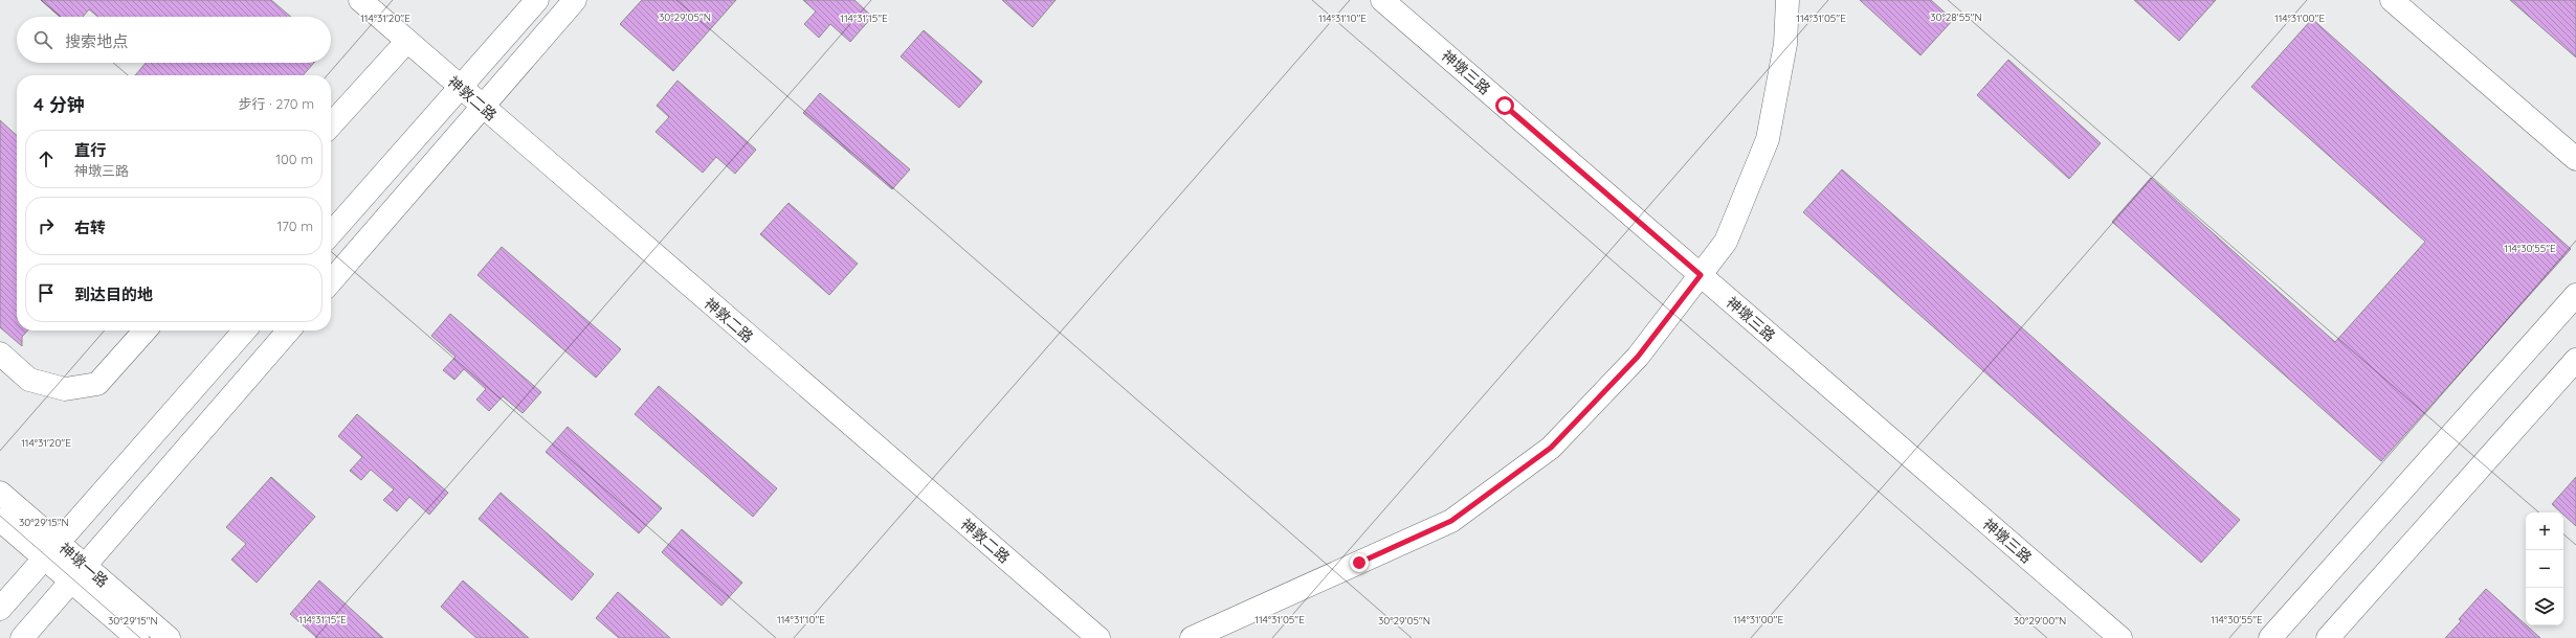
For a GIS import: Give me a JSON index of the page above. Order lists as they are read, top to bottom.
{
  "streets": {
    "street": ["神墩三路", "神敦二路", "神墩一路"]
  },
  "page": {
    "search": "搜索地点",
    "heading": ["4 分钟", "步行 · 270 m"],
    "list": [
      ["直行", "神墩三路", "100 m"],
      ["右转", "170 m"],
      "到达目的地"
    ],
    "map_buttons": ["+", "−"]
  },
  "coordinates": [
    "30°29'05\"N",
    "30°28'55\"N",
    "114°31'00\"E",
    "114°31'20\"E",
    "114°31'15\"E",
    "114°31'10\"E",
    "114°31'05\"E",
    "114°30'55\"E",
    "30°29'15\"N",
    "30°29'00\"N"
  ]
}
